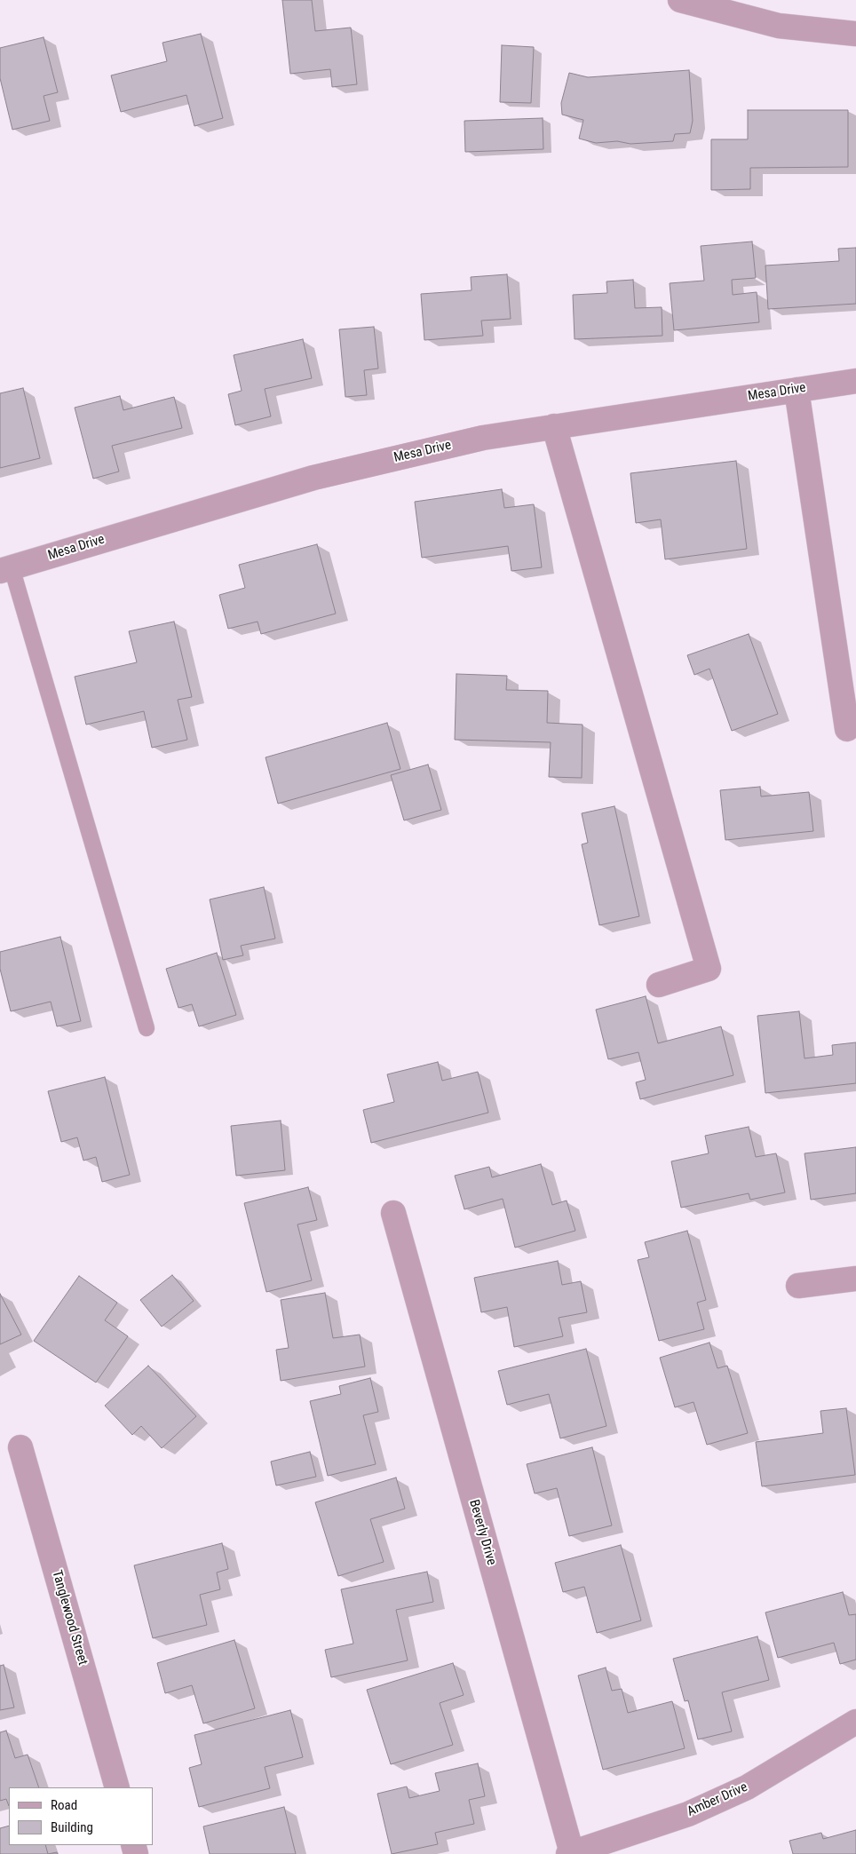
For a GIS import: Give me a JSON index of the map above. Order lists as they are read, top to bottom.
{
  "streets": {
    "street": [
      "Mesa Drive",
      "Beverly Drive",
      "Tanglewood Street",
      "Amber Drive"
    ]
  },
  "crossings": [
    ["Beverly Drive", "Amber Drive"]
  ],
  "legend": ["Road", "Building"]
}
